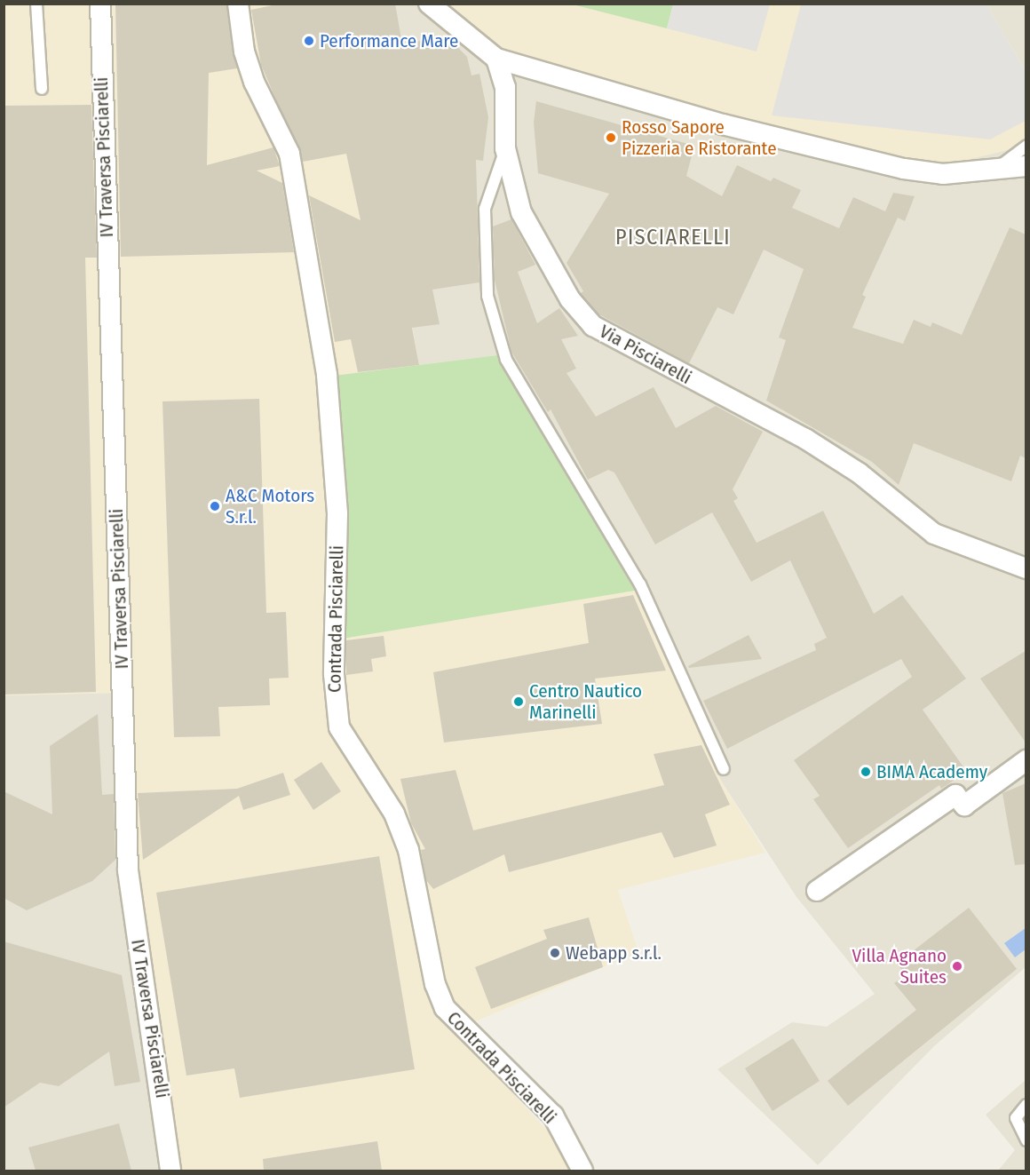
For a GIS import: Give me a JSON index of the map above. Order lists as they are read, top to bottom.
{
  "streets": {
    "street": ["IV Traversa Pisciarelli", "Via Pisciarelli", "Contrada Pisciarelli"]
  },
  "districts": ["PISCIARELLI"],
  "places": [
    "Performance Mare",
    "Rosso Sapore Pizzeria e Ristorante",
    "A&C Motors S.r.l.",
    "Centro Nautico Marinelli",
    "BIMA Academy",
    "Webapp s.r.l.",
    "Villa Agnano Suites"
  ]
}
